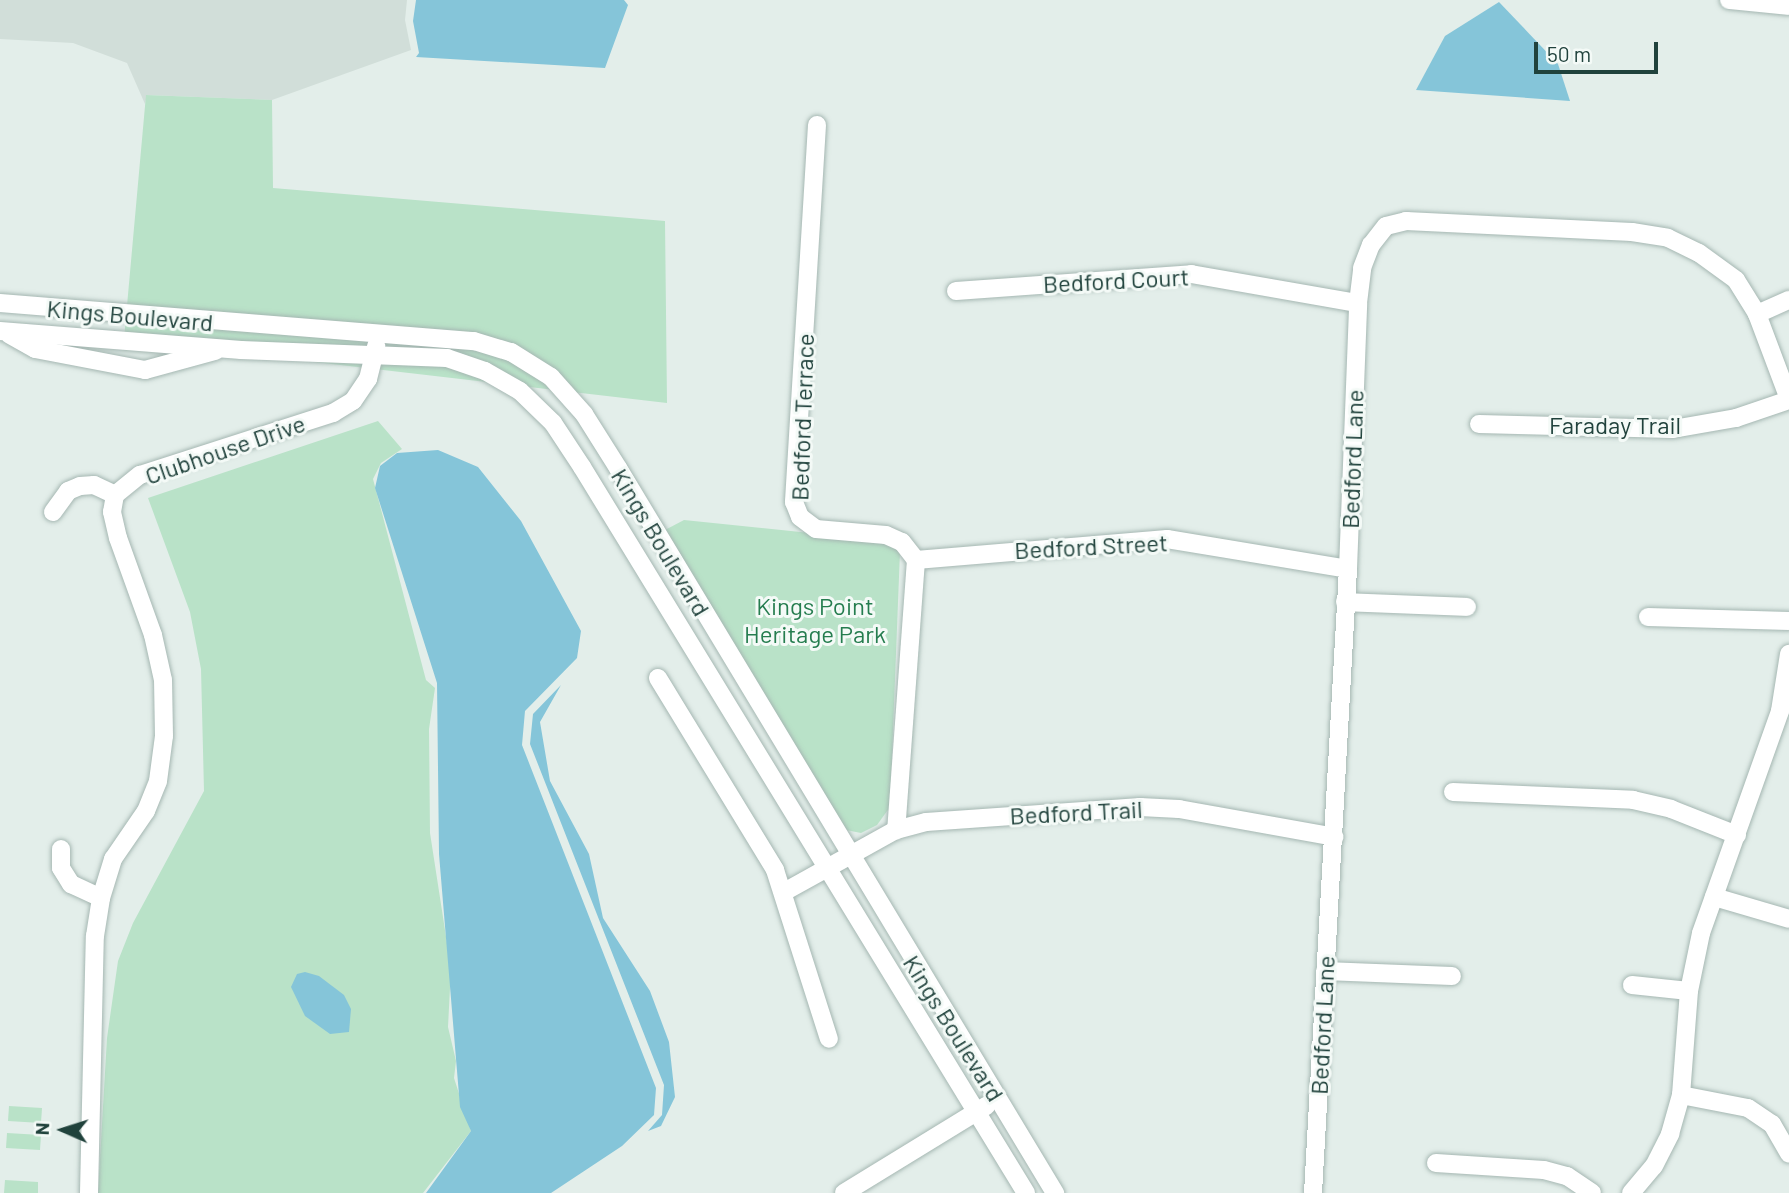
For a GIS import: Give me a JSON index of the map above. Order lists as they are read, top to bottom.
{
  "streets": {
    "street": [
      "Bedford Court",
      "Kings Boulevard",
      "Bedford Terrace",
      "Faraday Trail",
      "Clubhouse Drive",
      "Bedford Lane",
      "Bedford Street",
      "Bedford Trail"
    ]
  },
  "crossings": [
    ["Bedford Court", "Bedford Lane"],
    ["Kings Boulevard", "Clubhouse Drive"],
    ["Kings Boulevard", "Bedford Trail"],
    ["Bedford Terrace", "Bedford Street"],
    ["Faraday Trail", "Bedford Lane"],
    ["Bedford Lane", "Bedford Street"],
    ["Bedford Lane", "Bedford Trail"]
  ],
  "parks": ["Kings Point Heritage Park"],
  "scale_bar": "50 m",
  "north": "left"
}
